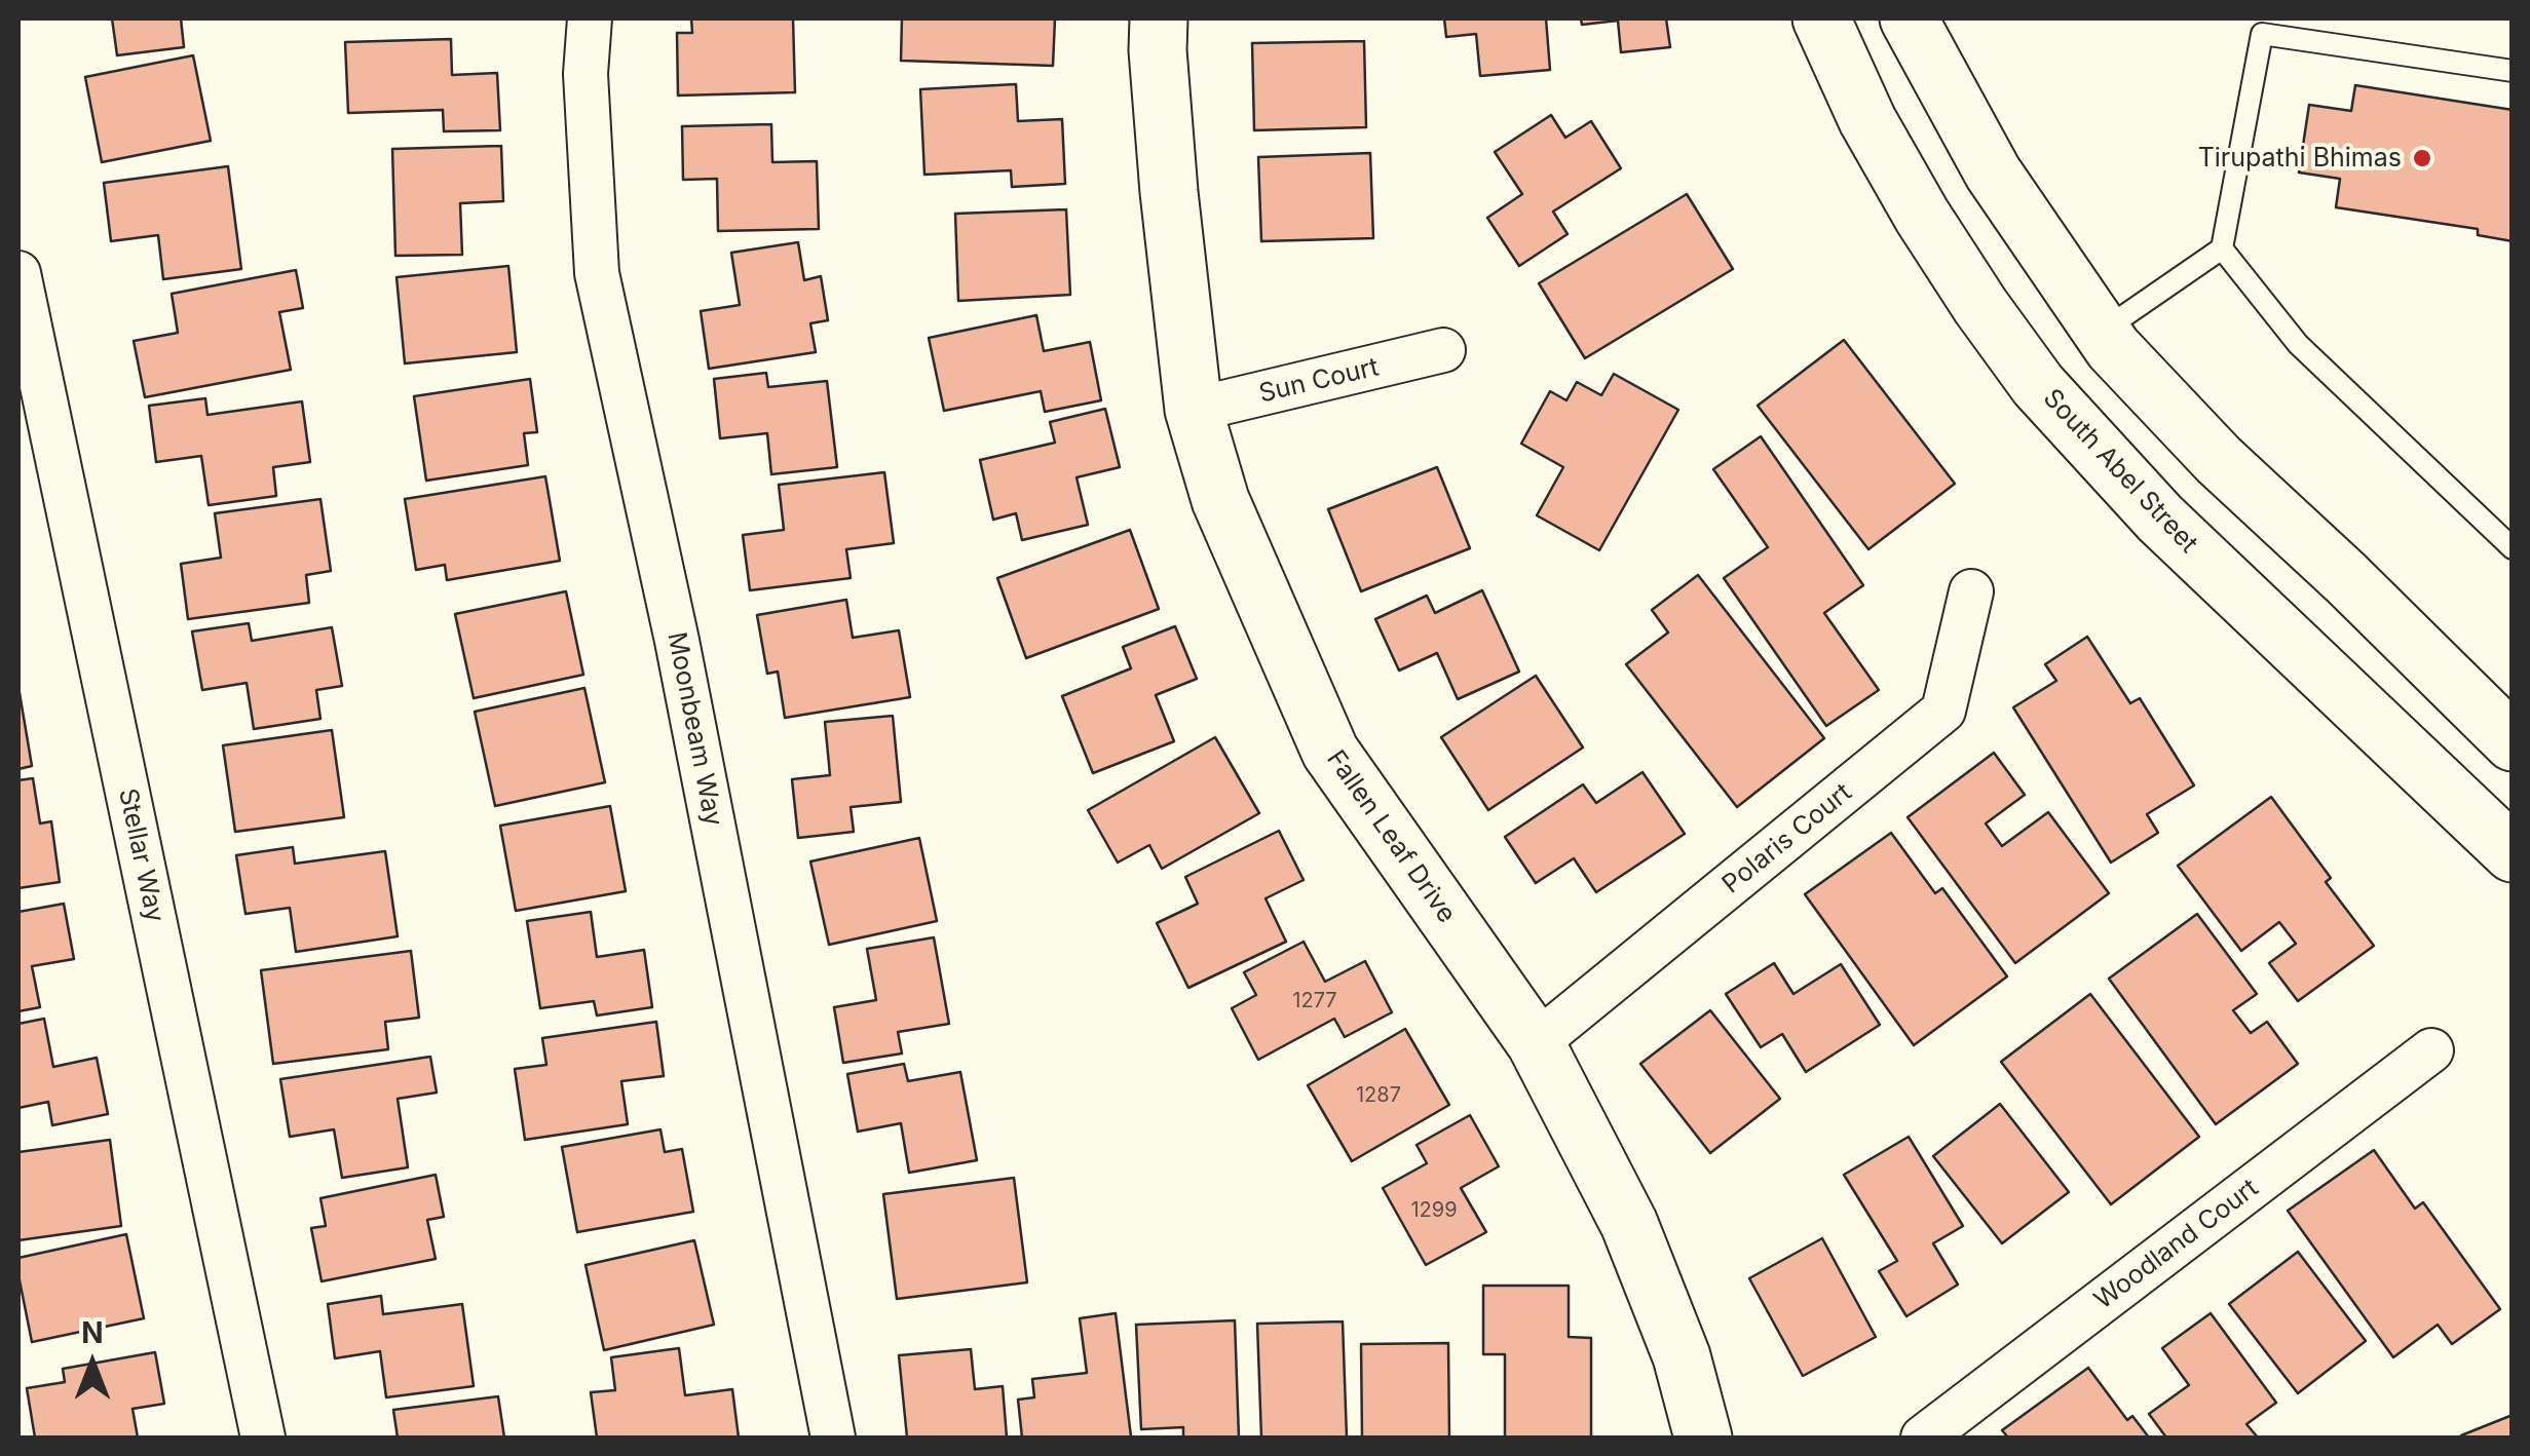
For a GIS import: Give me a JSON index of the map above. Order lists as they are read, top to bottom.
{
  "streets": {
    "main road": ["South Abel Street", "Fallen Leaf Drive"],
    "street": [
      "Sun Court",
      "Moonbeam Way",
      "Polaris Court",
      "Stellar Way",
      "Woodland Court"
    ]
  },
  "crossings": [
    ["Sun Court", "Fallen Leaf Drive"],
    ["Fallen Leaf Drive", "Polaris Court"]
  ],
  "places": ["Tirupathi Bhimas"],
  "house_numbers": ["1277", "1287", "1299"],
  "north": "top"
}
